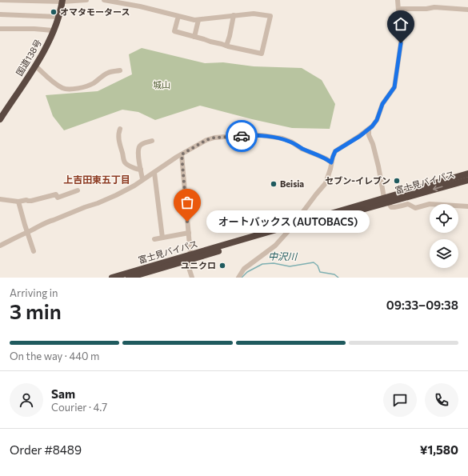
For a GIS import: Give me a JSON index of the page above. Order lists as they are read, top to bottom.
{
  "streets": {
    "highway": ["国道138号", "富士見バイパス"]
  },
  "districts": ["上吉田東五丁目"],
  "water": ["中沢川"],
  "parks": ["城山"],
  "places": [
    "オマタモータース",
    "セブン-イレブン",
    "Beisia",
    "オートバックス (AUTOBACS)",
    "ユニクロ"
  ],
  "page": {
    "bubble": "オートバックス (AUTOBACS)",
    "heading": ["3 min", "Arriving in", "09:33–09:38"],
    "panel": [
      "Sam",
      "Courier · 4.7",
      "Order #8489",
      "¥1,580"
    ],
    "bar": "On the way · 440 m"
  }
}
